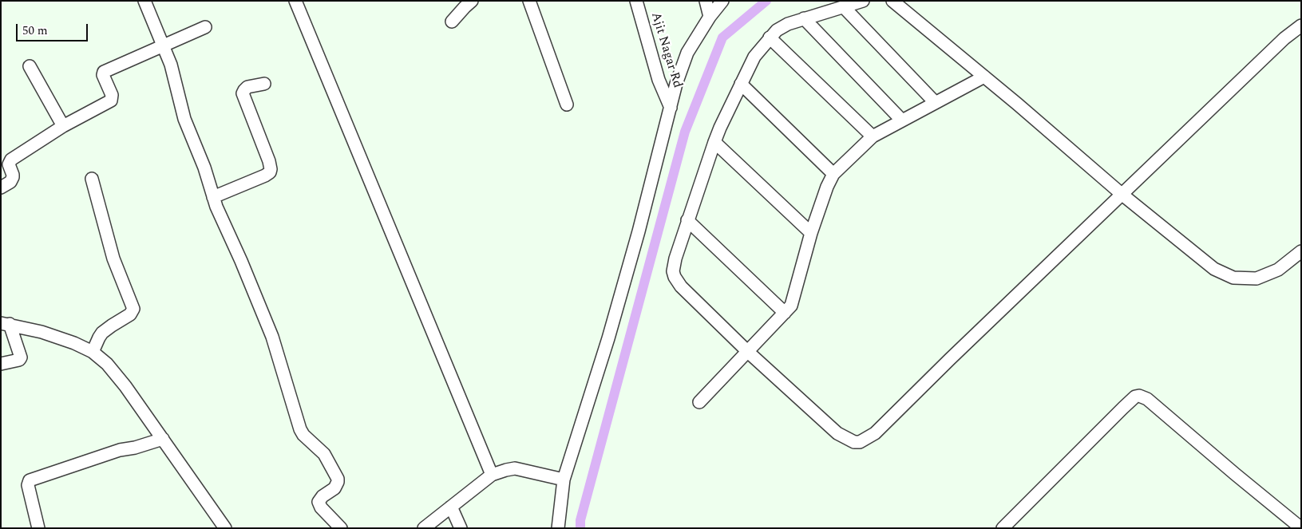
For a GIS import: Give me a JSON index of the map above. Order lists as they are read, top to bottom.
{
  "streets": {
    "street": ["Ajit Nagar Rd"]
  },
  "scale_bar": "50 m"
}
